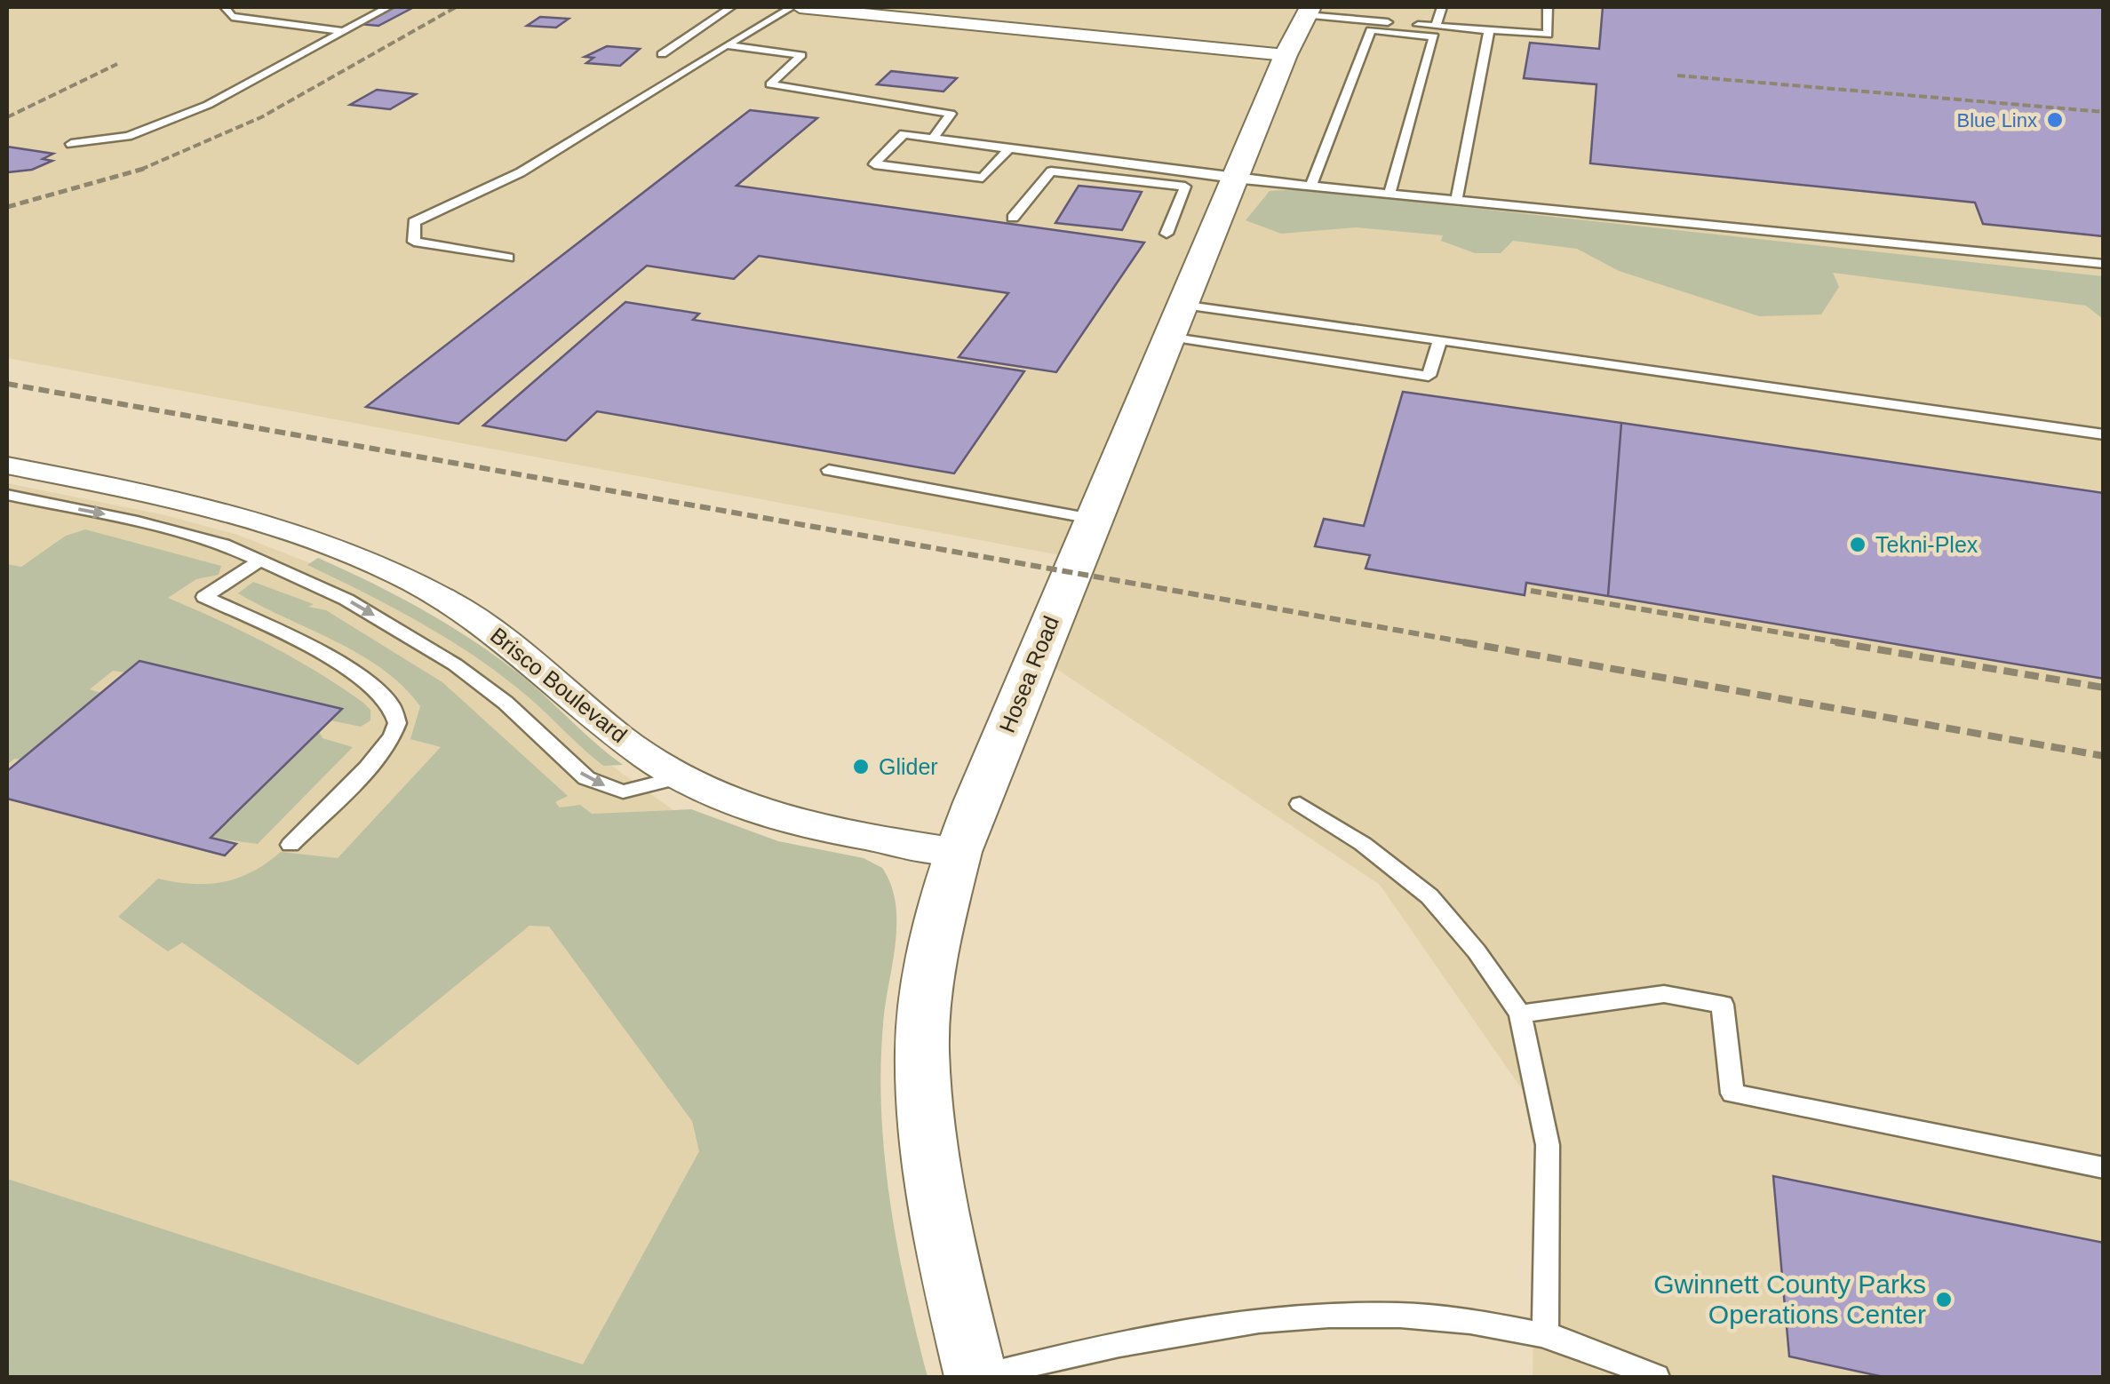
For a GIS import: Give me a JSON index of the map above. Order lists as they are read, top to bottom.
{
  "streets": {
    "street": ["Hosea Road", "Brisco Boulevard"]
  },
  "crossings": [
    ["Hosea Road", "Brisco Boulevard"]
  ],
  "places": [
    "Blue Linx",
    "Tekni-Plex",
    "Glider",
    "Gwinnett County Parks Operations Center"
  ]
}
